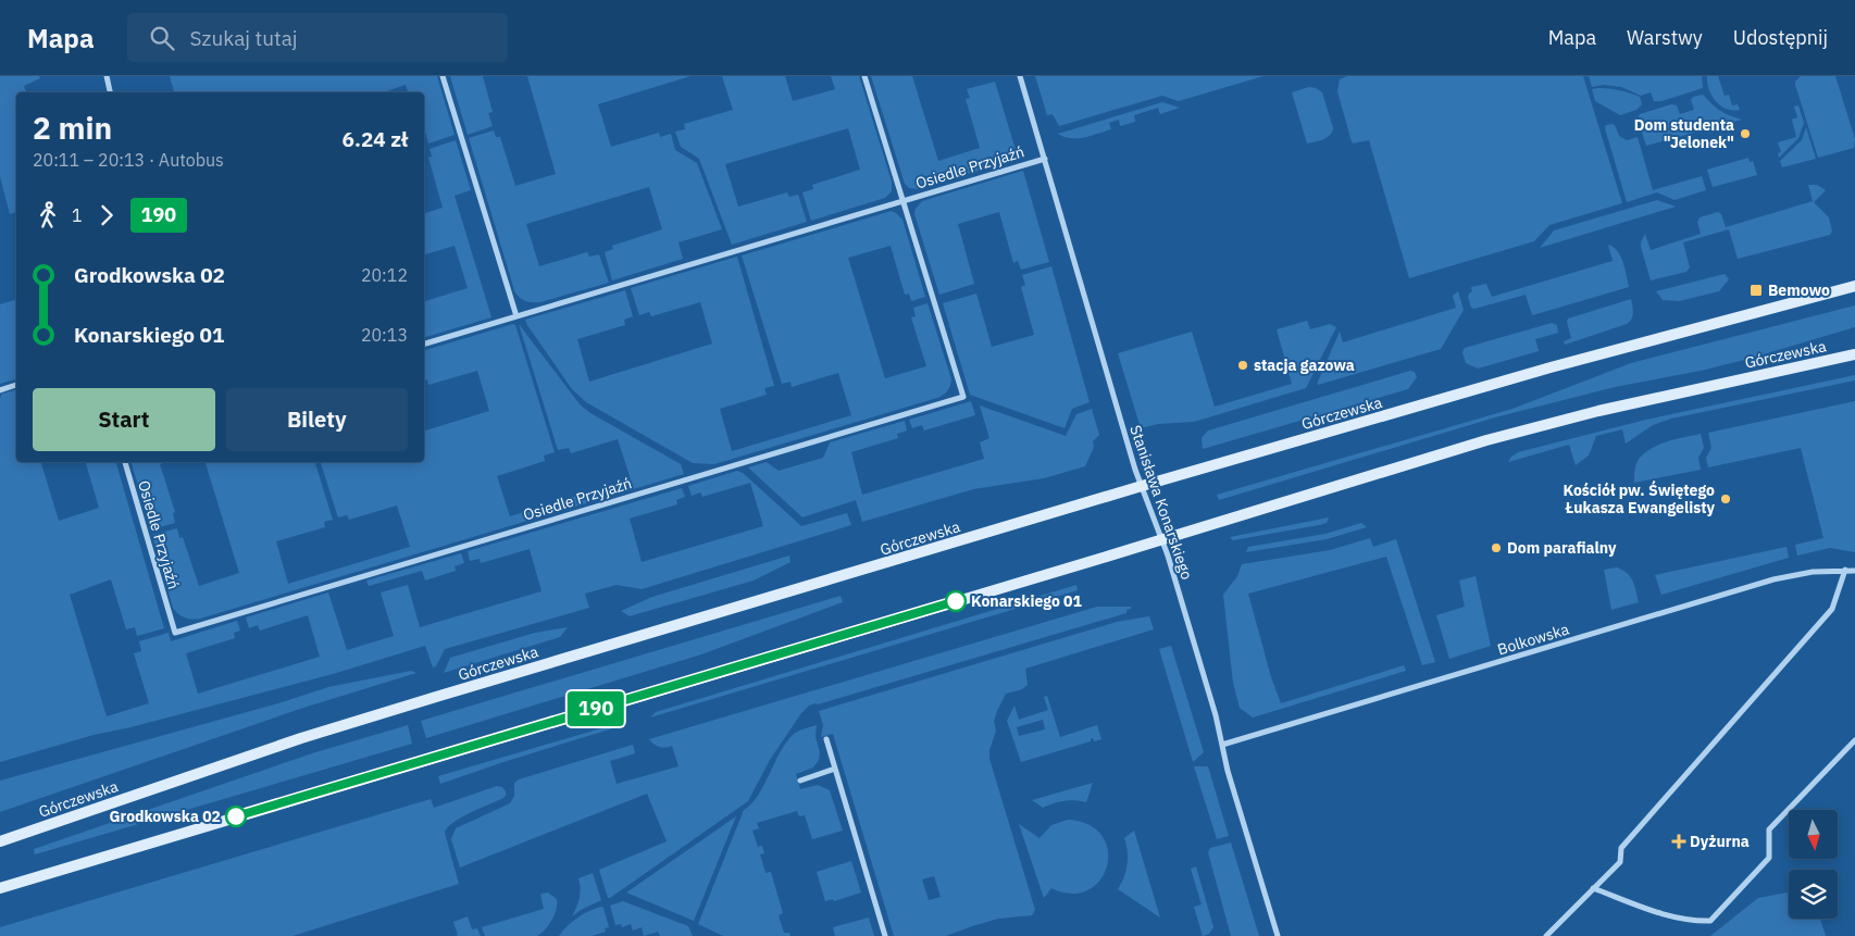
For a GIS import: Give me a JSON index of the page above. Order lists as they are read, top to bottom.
{
  "streets": {
    "main road": ["Górczewska"],
    "street": ["Osiedle Przyjaźń", "Stanisława Konarskiego", "Bolkowska"]
  },
  "crossings": [
    ["Osiedle Przyjaźń", "Stanisława Konarskiego"],
    ["Górczewska", "Stanisława Konarskiego"],
    ["Stanisława Konarskiego", "Bolkowska"]
  ],
  "places": {
    "other": [
      "Dom studenta \"Jelonek\"",
      "stacja gazowa",
      "Kościół pw. Świętego Łukasza Ewangelisty",
      "Dom parafialny",
      "Konarskiego 01",
      "Grodkowska 02"
    ],
    "transit": ["Bemowo"],
    "health": ["Dyżurna"]
  },
  "lines": ["bus line 190"],
  "north": "bottom",
  "page": {
    "header": "Mapa",
    "search": "Szukaj tutaj",
    "nav": ["Mapa", "Warstwy", "Udostępnij"],
    "on_map": "190",
    "heading": ["2 min", "20:11 – 20:13 · Autobus", "6.24 zł"],
    "legs": ["1", "190"],
    "list": [
      {
        "name": "Grodkowska 02",
        "value": "20:12"
      },
      {
        "name": "Konarskiego 01",
        "value": "20:13"
      }
    ],
    "buttons": ["Start", "Bilety"]
  }
}
